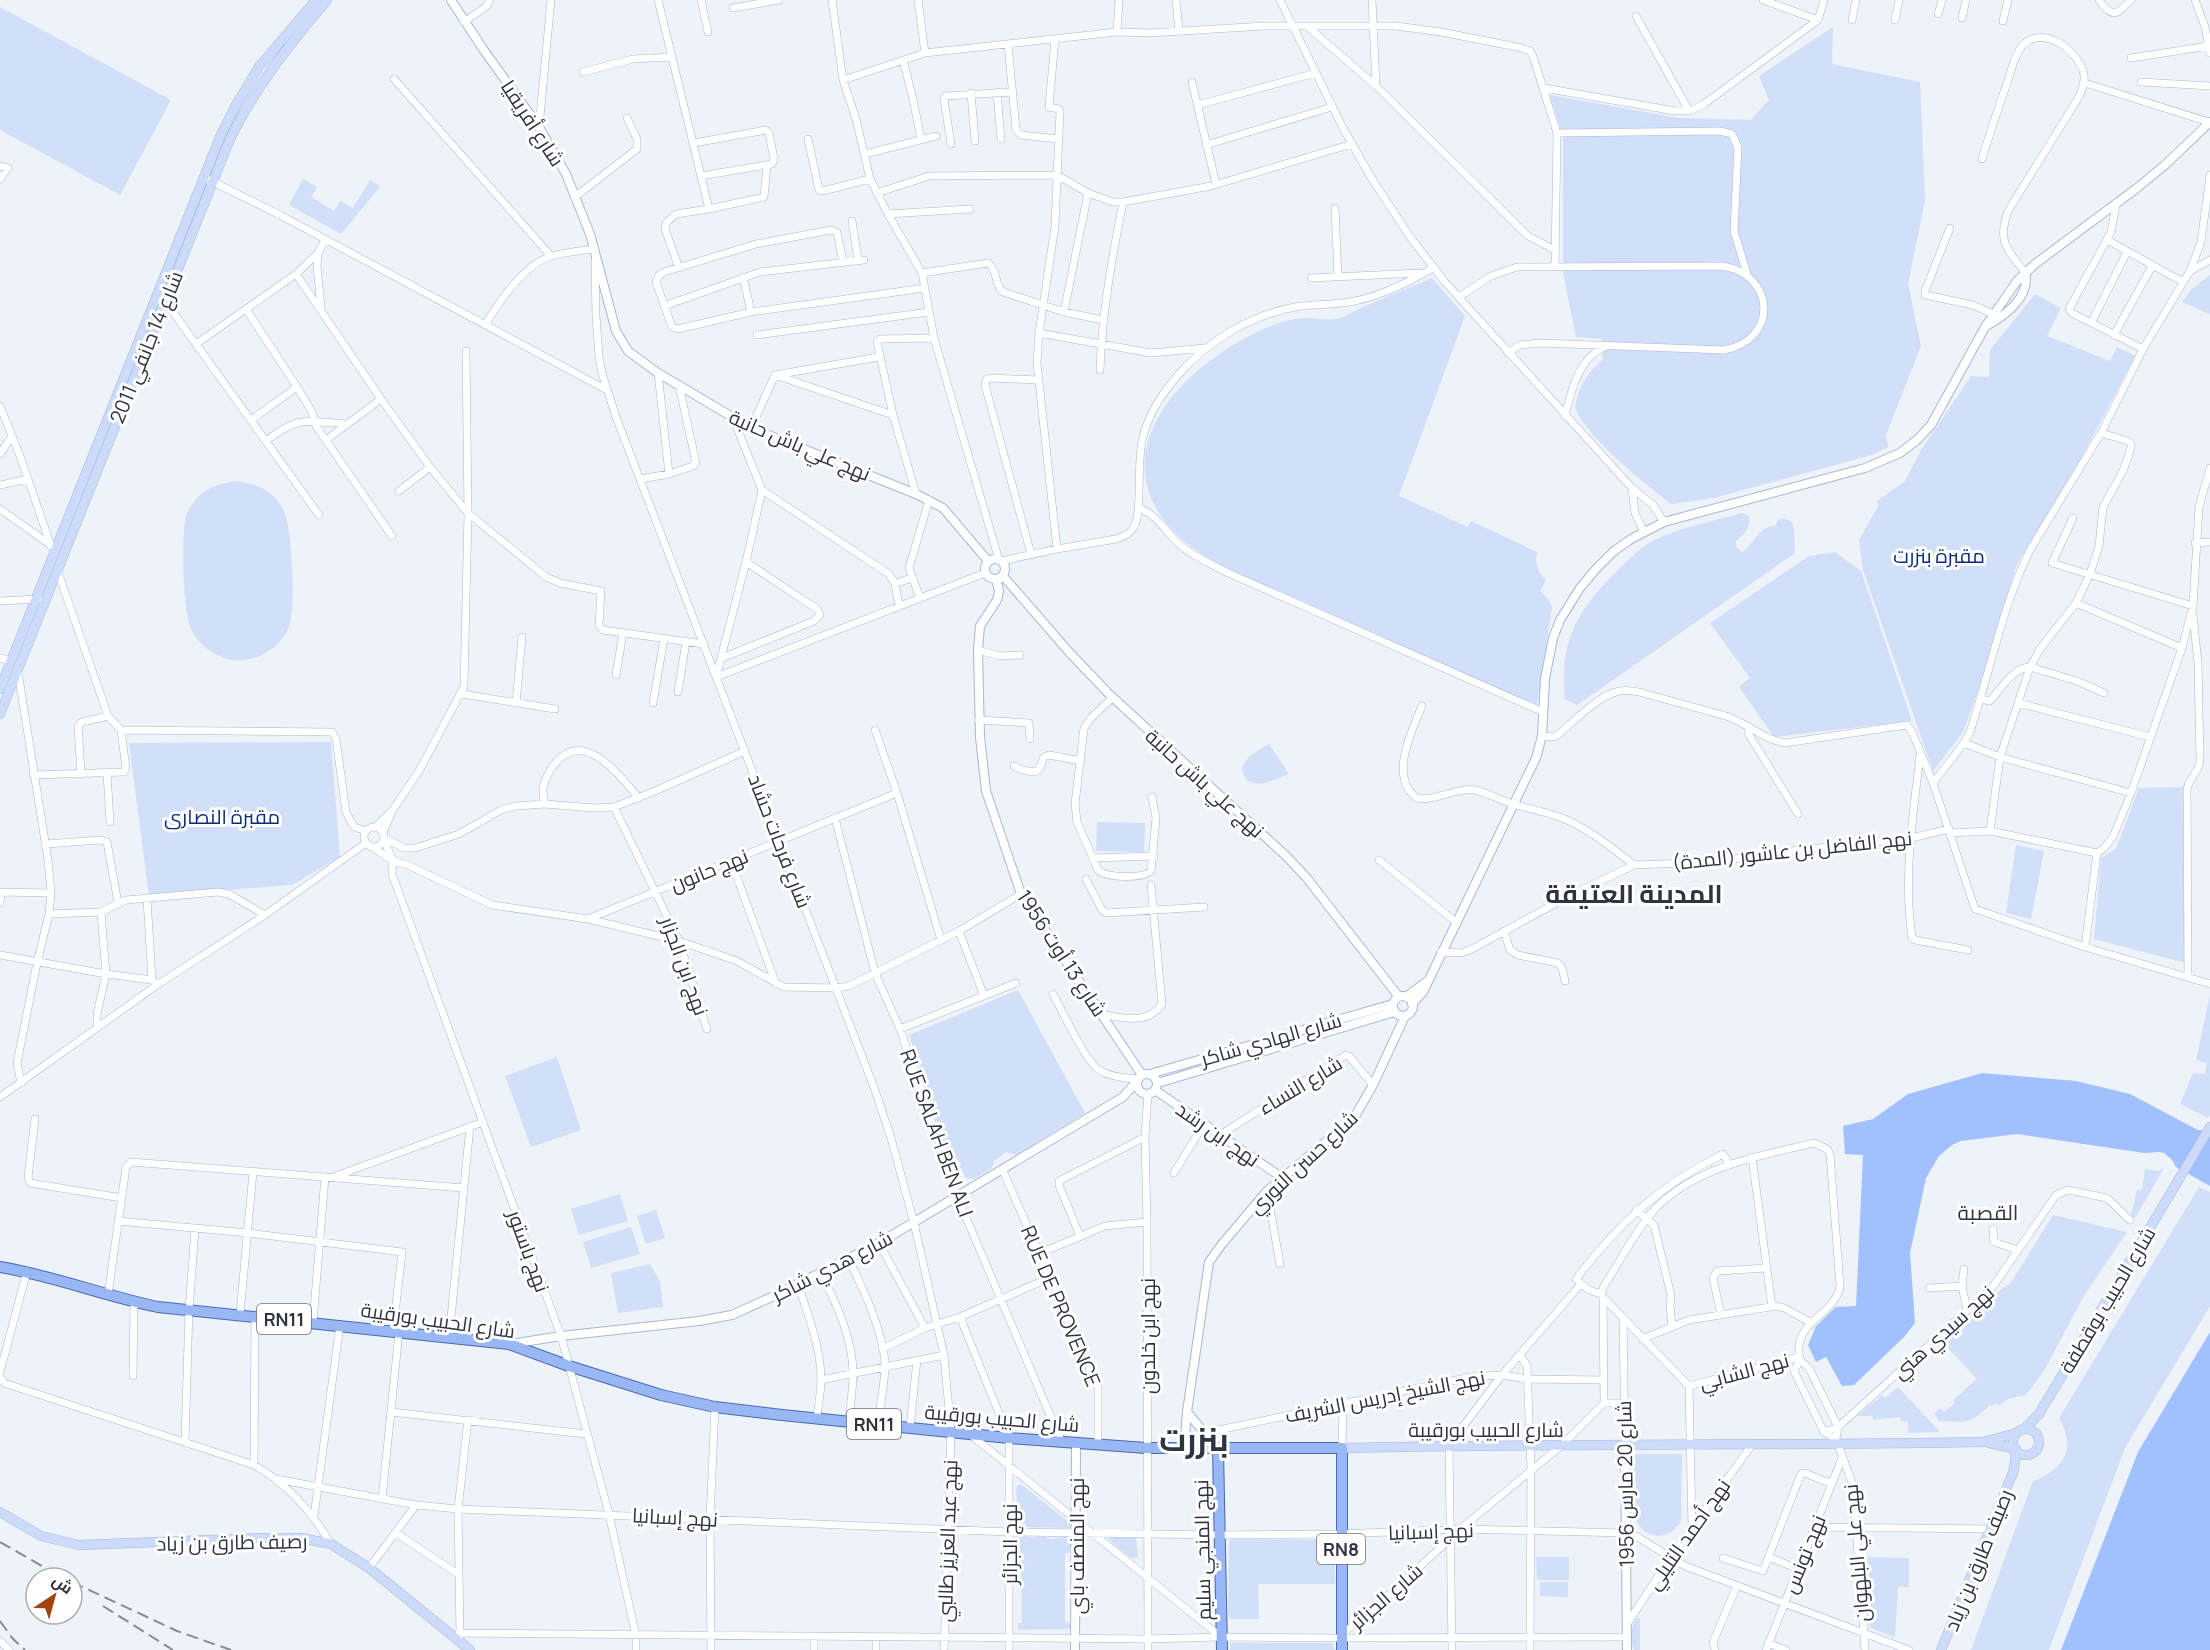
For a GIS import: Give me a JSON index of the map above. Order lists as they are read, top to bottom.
{
  "streets": {
    "main road": [
      "شارع 14 جانفي 2011",
      "شارع الحبيب بوقطفة",
      "RN11",
      "شارع الحبيب بورقيبة",
      "رصيف طارق بن زياد",
      "RN8",
      "نهج المنجي سليم"
    ],
    "street": [
      "شارع أفريقيا",
      "نهج علي باش حانبة",
      "شارع فرحات حشاد",
      "نهج الفاضل بن عاشور (المدة)",
      "نهج حانون",
      "شارع 13 أوت 1956",
      "نهج ابن الجزار",
      "شارع الهادي شاكر",
      "شارع النساء",
      "RUE SALAH BEN ALI",
      "نهج ابن رشد",
      "شارع حسن النوري",
      "نهج باستور",
      "شارع هدي شاكر",
      "RUE DE PROVENCE",
      "نهج سيدي هني",
      "نهج ابن خلدون",
      "نهج الشابي",
      "نهج الشيخ إدريس الشريف",
      "شارع 20 مارس 1956",
      "نهج إسبانيا",
      "نهج أحمد التليلي",
      "نهج عبد العزيز طالبي",
      "نهج الجزائر",
      "نهج المنصف باي",
      "نهج علي البلهوان",
      "نهج تونس",
      "شارع الجزائر"
    ]
  },
  "crossings": [
    ["شارع أفريقيا", "نهج علي باش حانبة"],
    ["شارع أفريقيا", "شارع فرحات حشاد"],
    ["نهج علي باش حانبة", "شارع فرحات حشاد"],
    ["نهج علي باش حانبة", "شارع 13 أوت 1956"],
    ["نهج علي باش حانبة", "شارع الهادي شاكر"],
    ["نهج علي باش حانبة", "شارع حسن النوري"],
    ["شارع فرحات حشاد", "نهج حانون"],
    ["شارع فرحات حشاد", "شارع هدي شاكر"],
    ["شارع فرحات حشاد", "شارع الحبيب بورقيبة"],
    ["شارع فرحات حشاد", "نهج عبد العزيز طالبي"],
    ["نهج الفاضل بن عاشور (المدة)", "شارع حسن النوري"],
    ["نهج حانون", "نهج ابن الجزار"],
    ["نهج حانون", "RUE SALAH BEN ALI"],
    ["شارع 13 أوت 1956", "شارع الهادي شاكر"],
    ["شارع الهادي شاكر", "نهج ابن رشد"],
    ["شارع الهادي شاكر", "شارع حسن النوري"],
    ["شارع الهادي شاكر", "شارع هدي شاكر"],
    ["شارع الهادي شاكر", "نهج ابن خلدون"],
    ["شارع النساء", "نهج ابن رشد"],
    ["شارع النساء", "شارع حسن النوري"],
    ["RUE SALAH BEN ALI", "شارع هدي شاكر"],
    ["RUE SALAH BEN ALI", "شارع الحبيب بورقيبة"],
    ["نهج ابن رشد", "شارع حسن النوري"],
    ["نهج ابن رشد", "نهج ابن خلدون"],
    ["شارع حسن النوري", "شارع الحبيب بورقيبة"],
    ["نهج باستور", "شارع هدي شاكر"],
    ["نهج باستور", "شارع الحبيب بورقيبة"],
    ["نهج باستور", "نهج إسبانيا"],
    ["شارع هدي شاكر", "RUE DE PROVENCE"],
    ["شارع هدي شاكر", "شارع الحبيب بورقيبة"],
    ["شارع الحبيب بوقطفة", "شارع الحبيب بورقيبة"],
    ["شارع الحبيب بوقطفة", "رصيف طارق بن زياد"],
    ["RUE DE PROVENCE", "شارع الحبيب بورقيبة"],
    ["شارع الحبيب بورقيبة", "نهج ابن خلدون"],
    ["شارع الحبيب بورقيبة", "شارع 20 مارس 1956"],
    ["شارع الحبيب بورقيبة", "نهج أحمد التليلي"],
    ["شارع الحبيب بورقيبة", "نهج عبد العزيز طالبي"],
    ["شارع الحبيب بورقيبة", "رصيف طارق بن زياد"],
    ["شارع الحبيب بورقيبة", "نهج الجزائر"],
    ["شارع الحبيب بورقيبة", "نهج المنصف باي"],
    ["شارع الحبيب بورقيبة", "RN8"],
    ["شارع الحبيب بورقيبة", "نهج المنجي سليم"],
    ["شارع الحبيب بورقيبة", "نهج علي البلهوان"],
    ["شارع الحبيب بورقيبة", "شارع الجزائر"],
    ["نهج سيدي هني", "نهج الشابي"],
    ["نهج ابن خلدون", "نهج إسبانيا"],
    ["شارع 20 مارس 1956", "نهج إسبانيا"],
    ["شارع 20 مارس 1956", "نهج أحمد التليلي"],
    ["نهج إسبانيا", "نهج عبد العزيز طالبي"],
    ["نهج إسبانيا", "نهج الجزائر"],
    ["نهج إسبانيا", "نهج المنصف باي"],
    ["نهج إسبانيا", "RN8"],
    ["نهج إسبانيا", "نهج المنجي سليم"],
    ["نهج إسبانيا", "شارع الجزائر"],
    ["RN8", "شارع الجزائر"],
    ["نهج علي البلهوان", "نهج تونس"]
  ],
  "districts": ["المدينة العتيقة", "القصبة", "بنزرت"],
  "parks": ["مقبرة بنزرت", "مقبرة النصارى"],
  "north": "top right"
}
